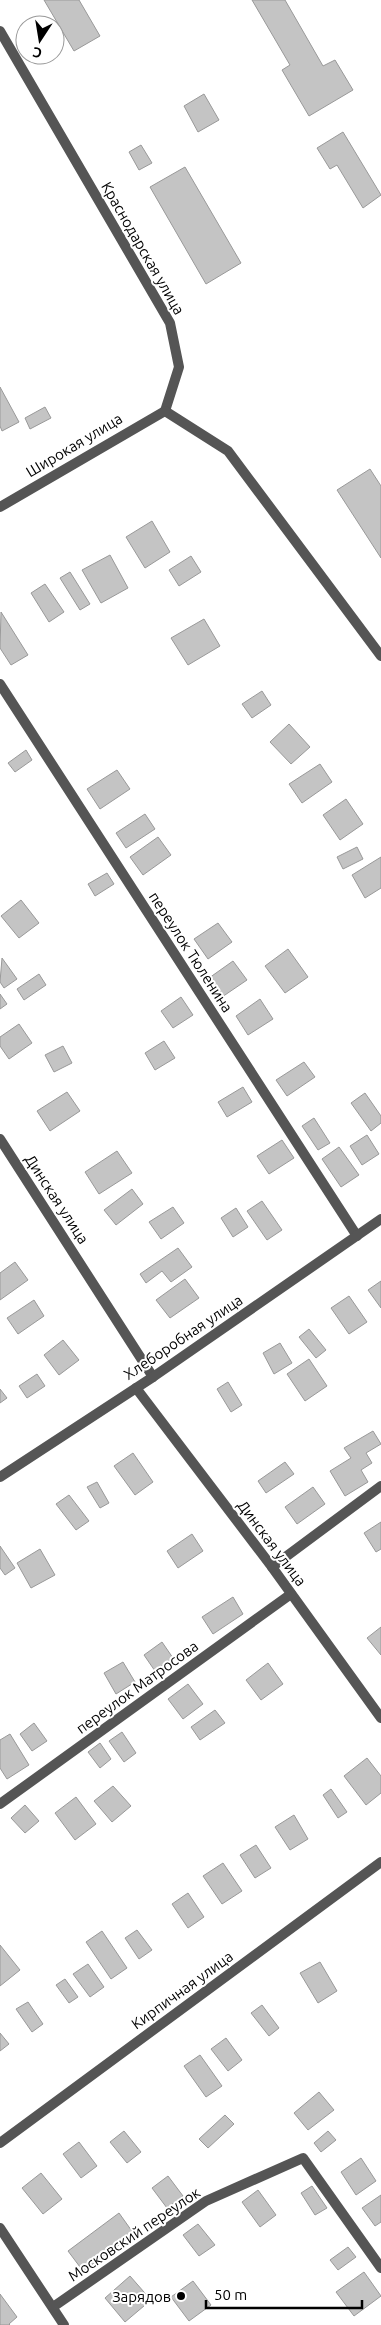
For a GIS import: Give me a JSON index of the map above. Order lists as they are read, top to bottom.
{
  "streets": {
    "street": [
      "Краснодарская улица",
      "Широкая улица",
      "переулок Тюленина",
      "Динская улица",
      "Хлеборобная улица",
      "переулок Матросова",
      "Кирпичная улица",
      "Московский переулок"
    ]
  },
  "crossings": [
    ["Краснодарская улица", "Широкая улица"],
    ["переулок Тюленина", "Хлеборобная улица"],
    ["Динская улица", "Хлеборобная улица"],
    ["Динская улица", "переулок Матросова"]
  ],
  "places": ["Зарядов"],
  "scale_bar": "50 m",
  "north": "bottom"
}
